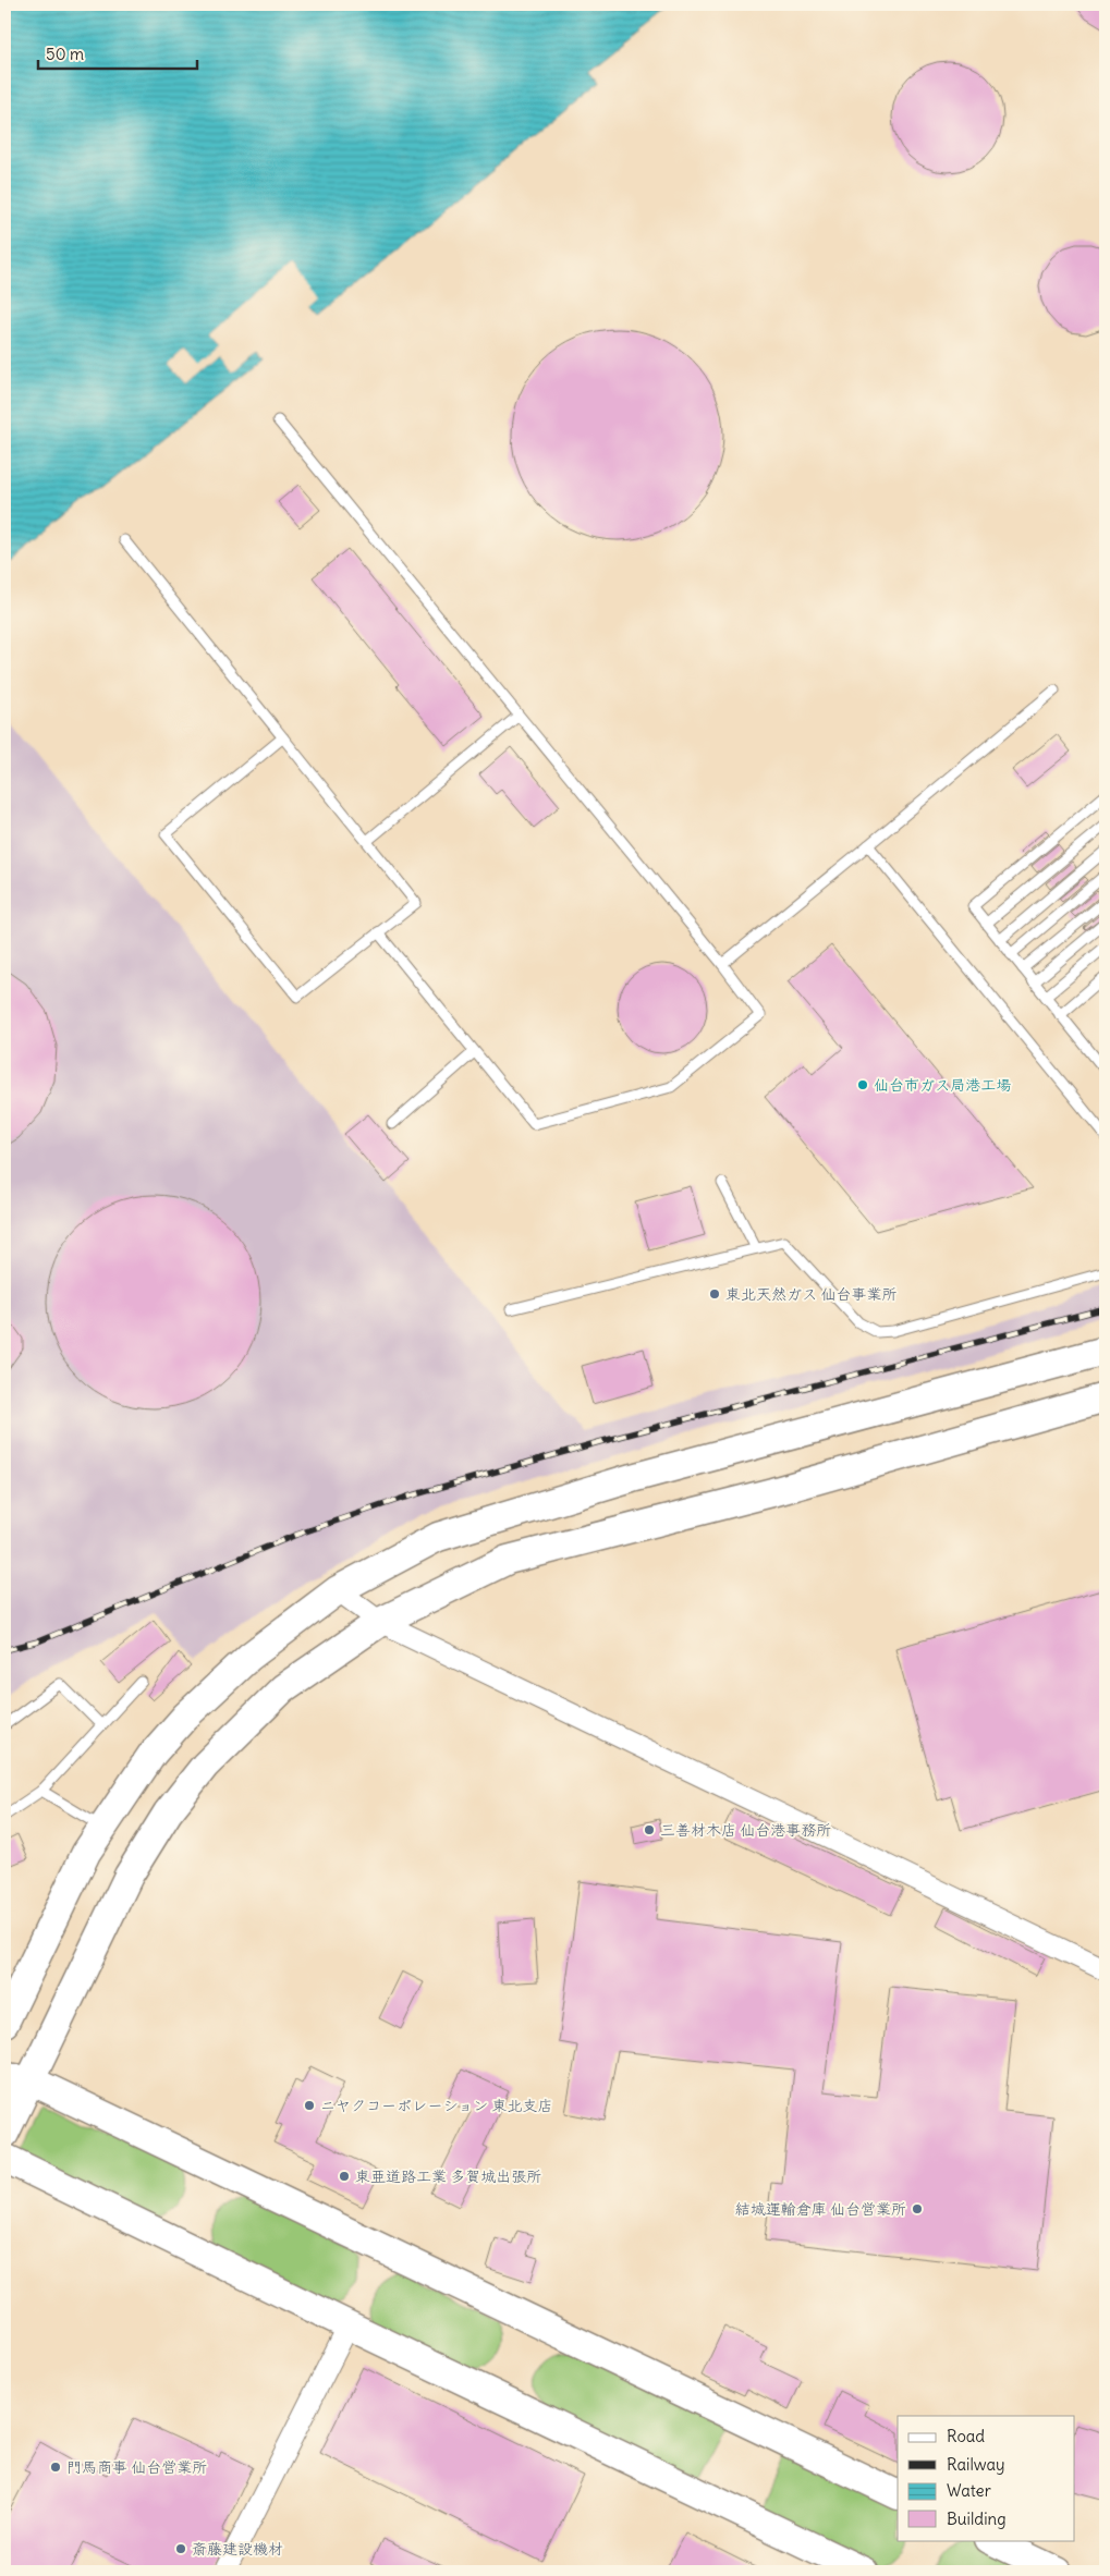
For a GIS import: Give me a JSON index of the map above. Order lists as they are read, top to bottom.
{
  "places": [
    "仙台市ガス局港工場",
    "東北天然ガス 仙台事業所",
    "三善材木店 仙台港事務所",
    "ニヤクコーポレーション 東北支店",
    "東亜道路工業 多賀城出張所",
    "結城運輸倉庫 仙台営業所",
    "門馬商事 仙台営業所",
    "斎藤建設機材"
  ],
  "legend": [
    "Road",
    "Railway",
    "Water",
    "Building"
  ],
  "scale_bar": "50 m"
}
